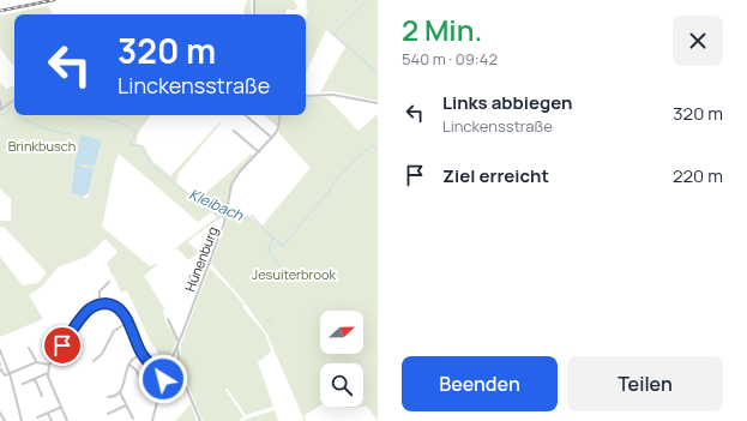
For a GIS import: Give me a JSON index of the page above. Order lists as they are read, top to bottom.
{
  "streets": {
    "street": ["Hünenburg"]
  },
  "water": ["Kleibach"],
  "parks": ["Brinkbusch", "Jesuiterbrook"],
  "north": "right",
  "page": {
    "heading": ["2 Min.", "540 m · 09:42"],
    "turn": ["320 m", "Linckensstraße"],
    "list": [
      {
        "name": "Links abbiegen",
        "note": "Linckensstraße",
        "value": "320 m"
      },
      {
        "name": "Ziel erreicht",
        "value": "220 m"
      }
    ],
    "buttons": ["Beenden", "Teilen"]
  }
}
